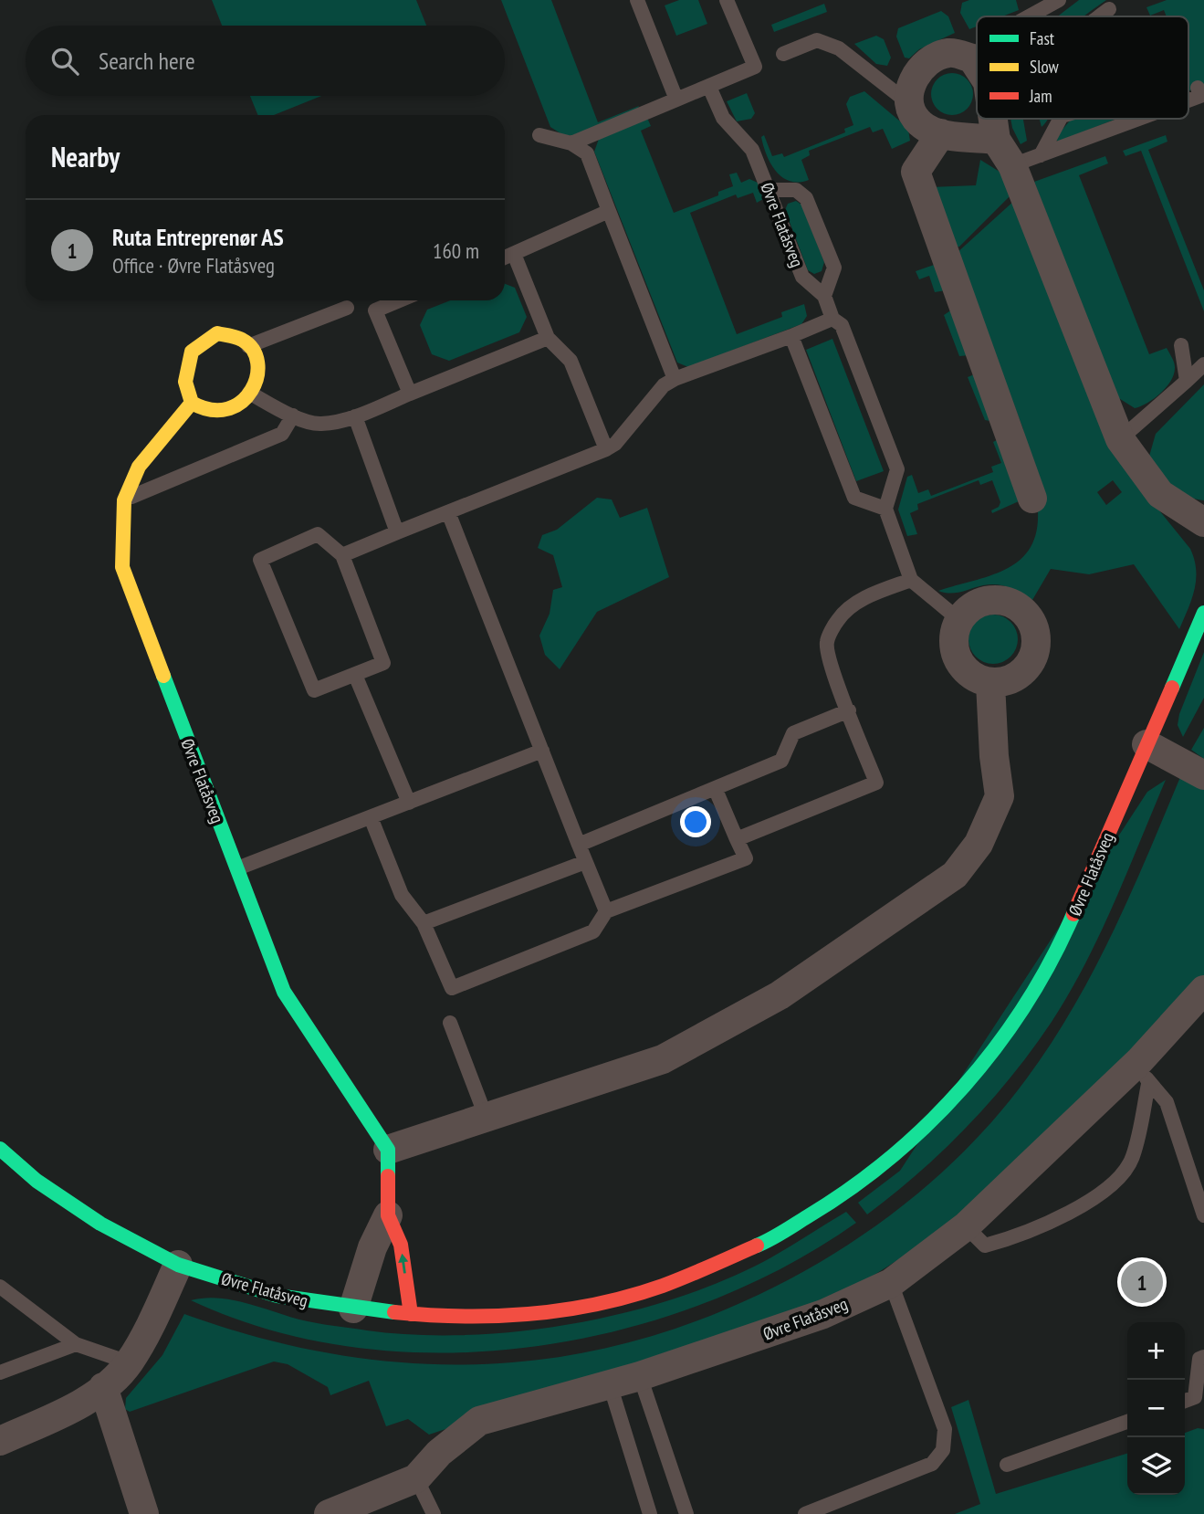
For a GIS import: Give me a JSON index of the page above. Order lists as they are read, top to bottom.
{
  "streets": {
    "street": ["Øvre Flatåsveg"]
  },
  "legend": ["Fast", "Slow", "Jam"],
  "page": {
    "search": "Search here",
    "heading": "Nearby",
    "list": [
      {
        "mark": "1",
        "name": "Ruta Entreprenør AS",
        "note": "Office · Øvre Flatåsveg",
        "value": "160 m"
      }
    ],
    "pins": "1",
    "map_buttons": ["+", "−"]
  }
}
